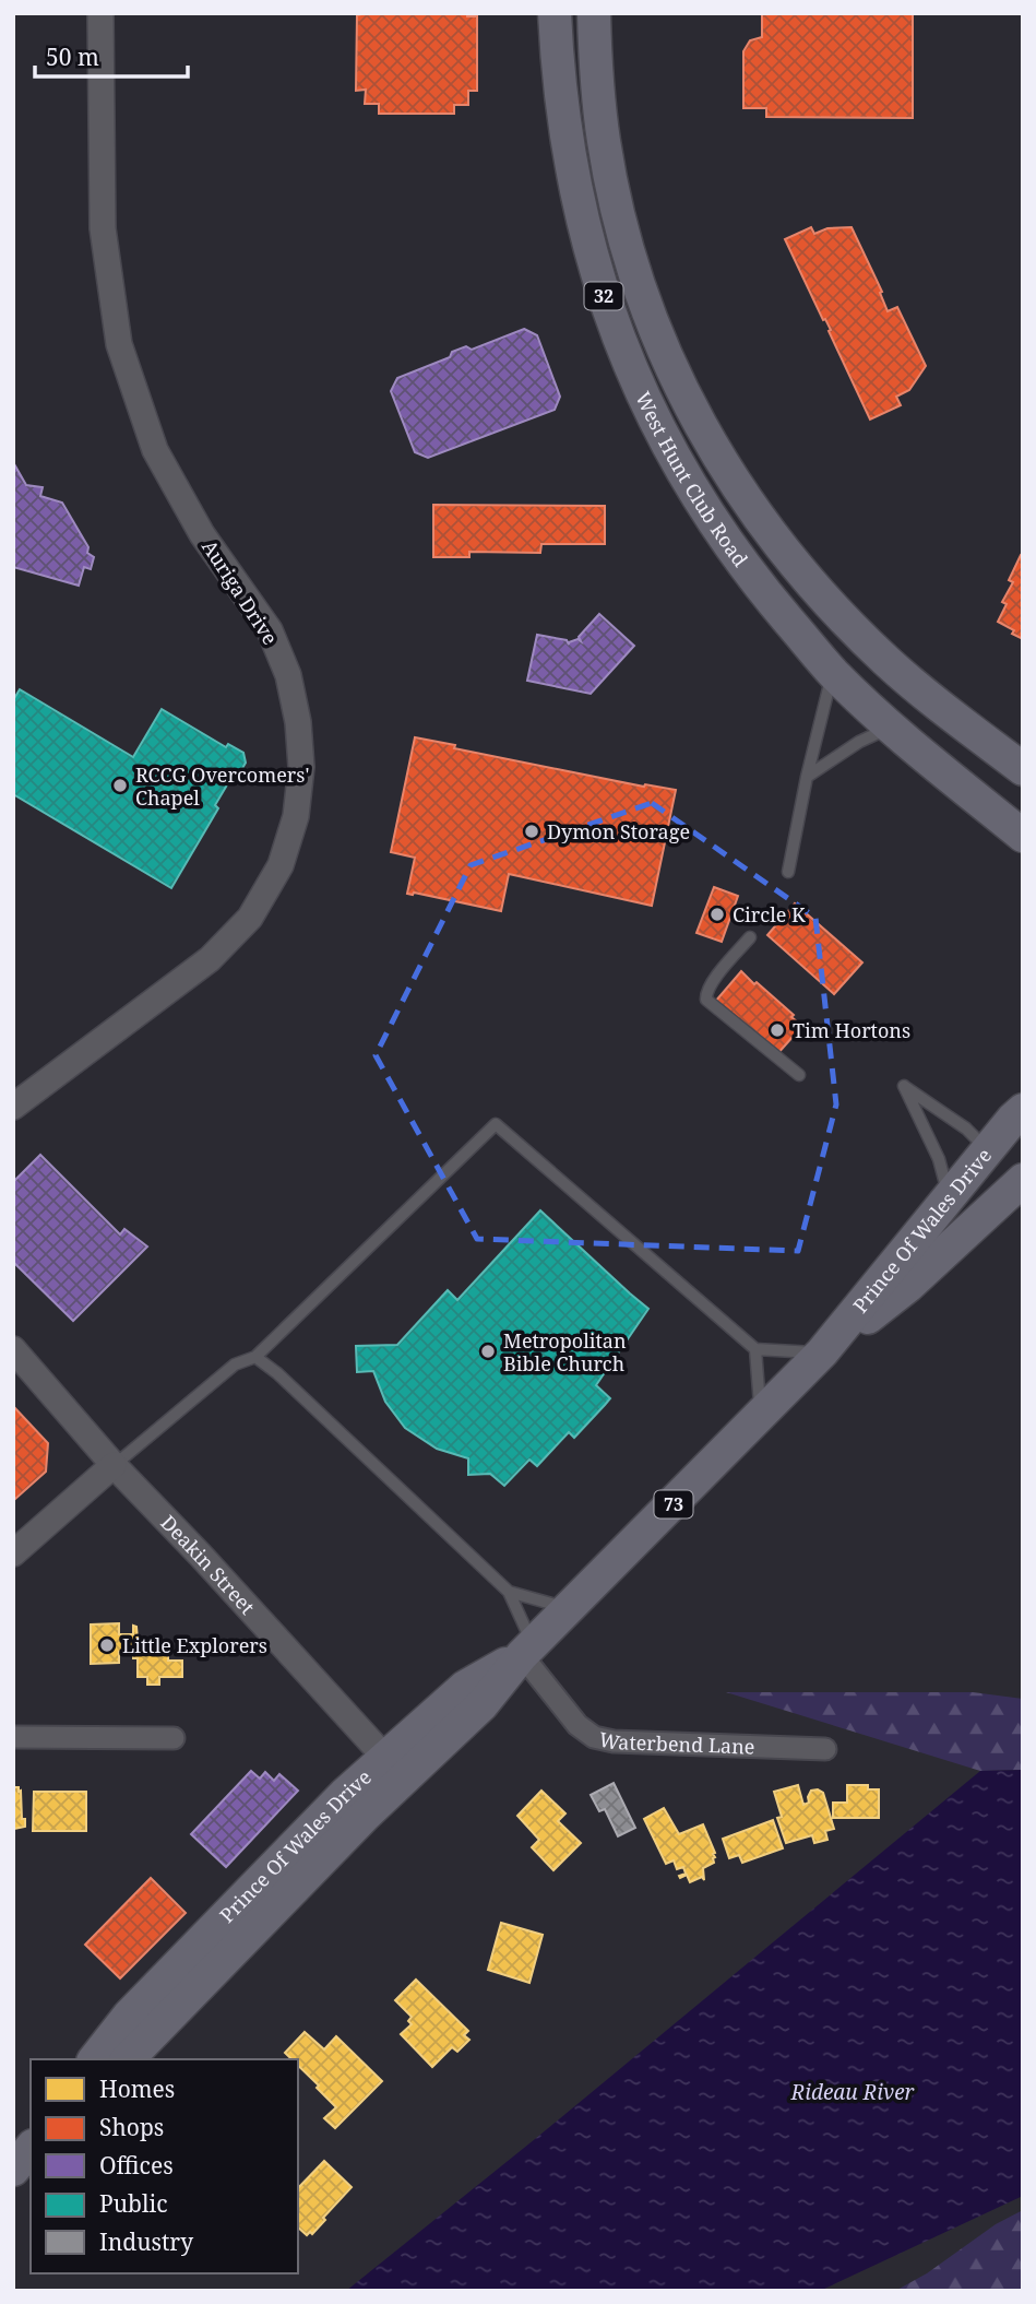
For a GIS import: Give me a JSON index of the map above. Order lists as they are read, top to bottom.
{
  "streets": {
    "main road": [
      "32",
      "West Hunt Club Road",
      "Prince Of Wales Drive",
      "73"
    ],
    "street": ["Auriga Drive", "Deakin Street", "Waterbend Lane"]
  },
  "crossings": [
    ["Prince Of Wales Drive", "Deakin Street"],
    ["Prince Of Wales Drive", "Waterbend Lane"]
  ],
  "water": ["Rideau River"],
  "places": [
    "RCCG Overcomers' Chapel",
    "Dymon Storage",
    "Circle K",
    "Tim Hortons",
    "Metropolitan Bible Church",
    "Little Explorers"
  ],
  "legend": [
    "Homes",
    "Shops",
    "Offices",
    "Public",
    "Industry"
  ],
  "scale_bar": "50 m"
}
